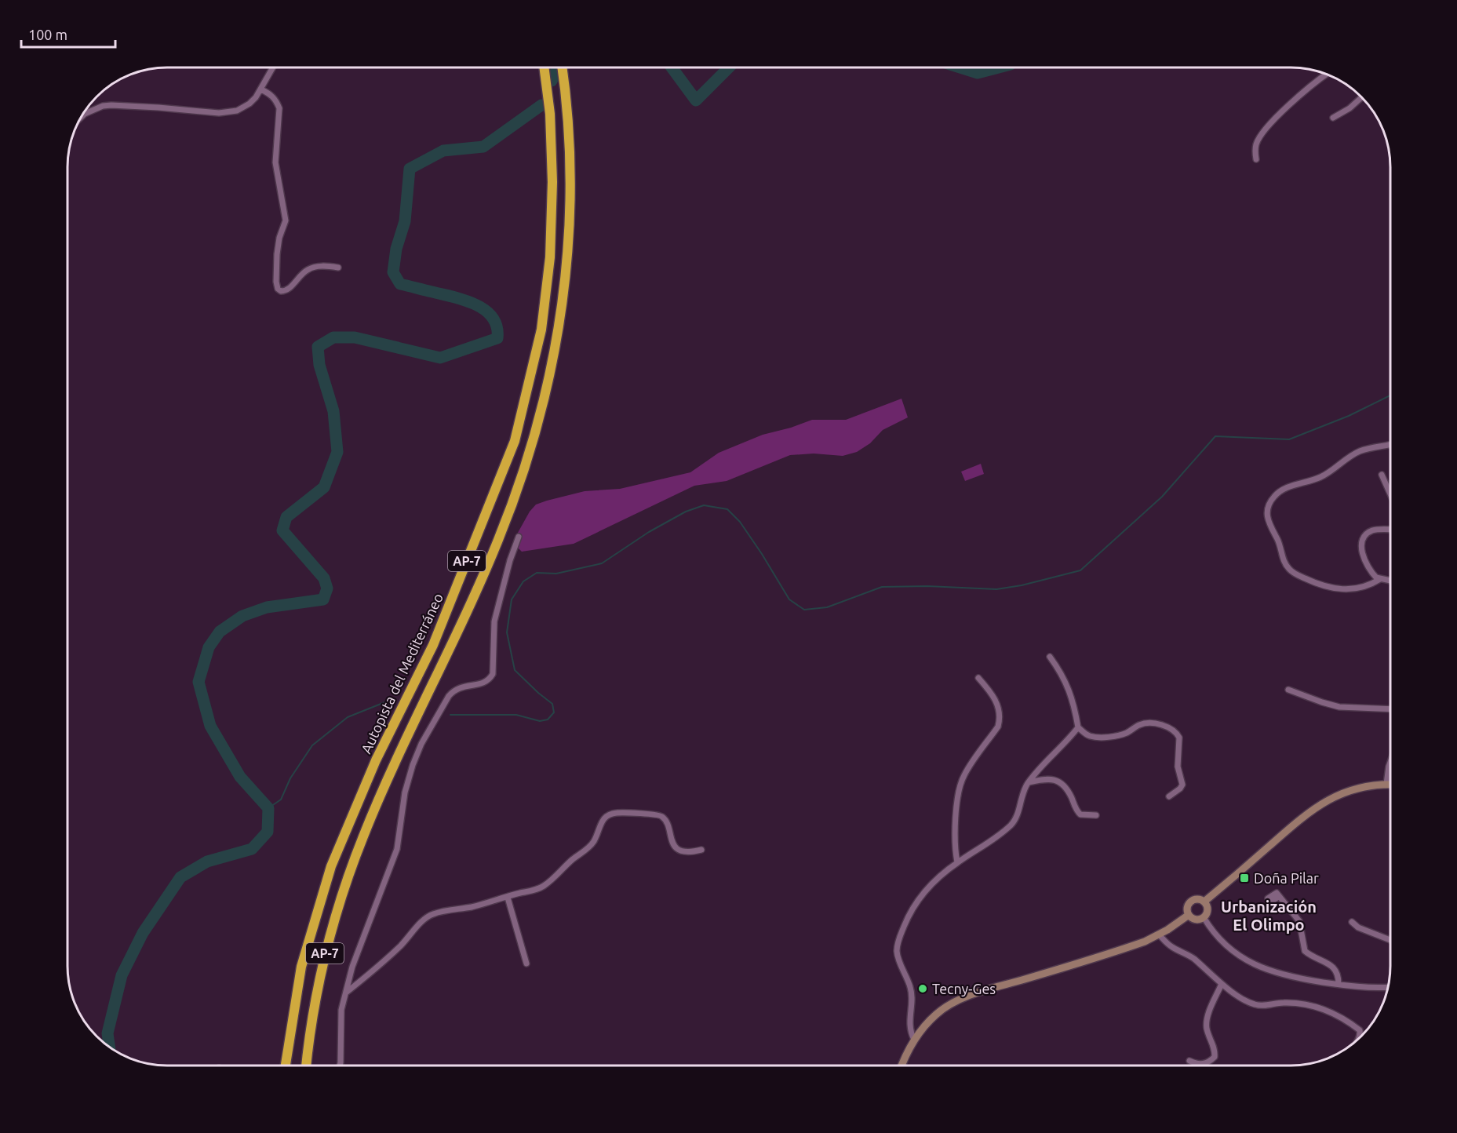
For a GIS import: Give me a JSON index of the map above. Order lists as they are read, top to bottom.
{
  "streets": {
    "highway": ["AP-7", "Autopista del Mediterráneo"]
  },
  "districts": ["Urbanización El Olimpo"],
  "places": {
    "transit": ["Doña Pilar"],
    "other": ["Tecny-Ges"]
  },
  "scale_bar": "100 m"
}
